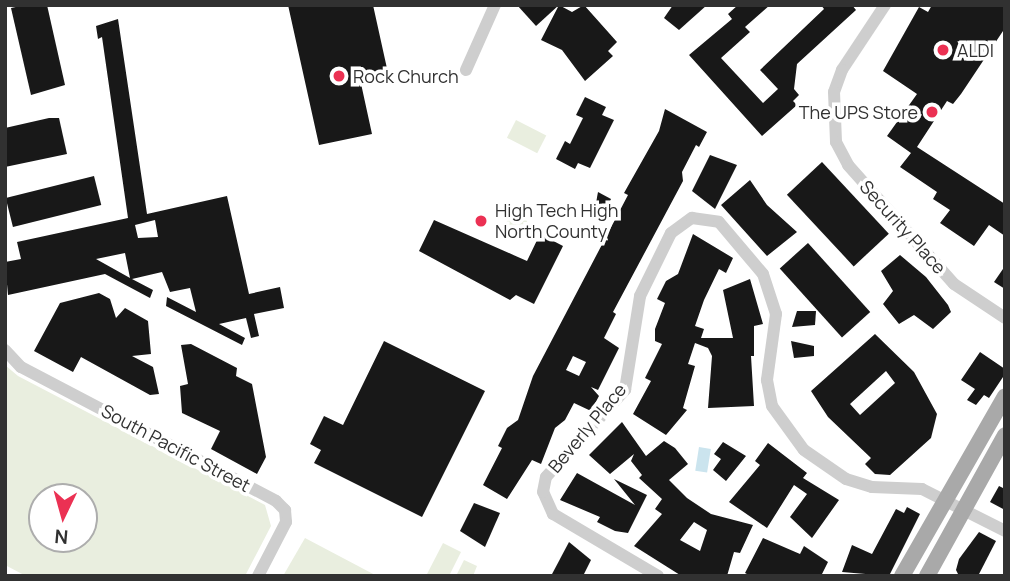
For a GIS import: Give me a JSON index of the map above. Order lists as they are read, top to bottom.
{
  "streets": {
    "street": ["Security Place", "Beverly Place", "South Pacific Street"]
  },
  "places": [
    "ALDI",
    "Rock Church",
    "The UPS Store",
    "High Tech High North County"
  ],
  "north": "bottom"
}
